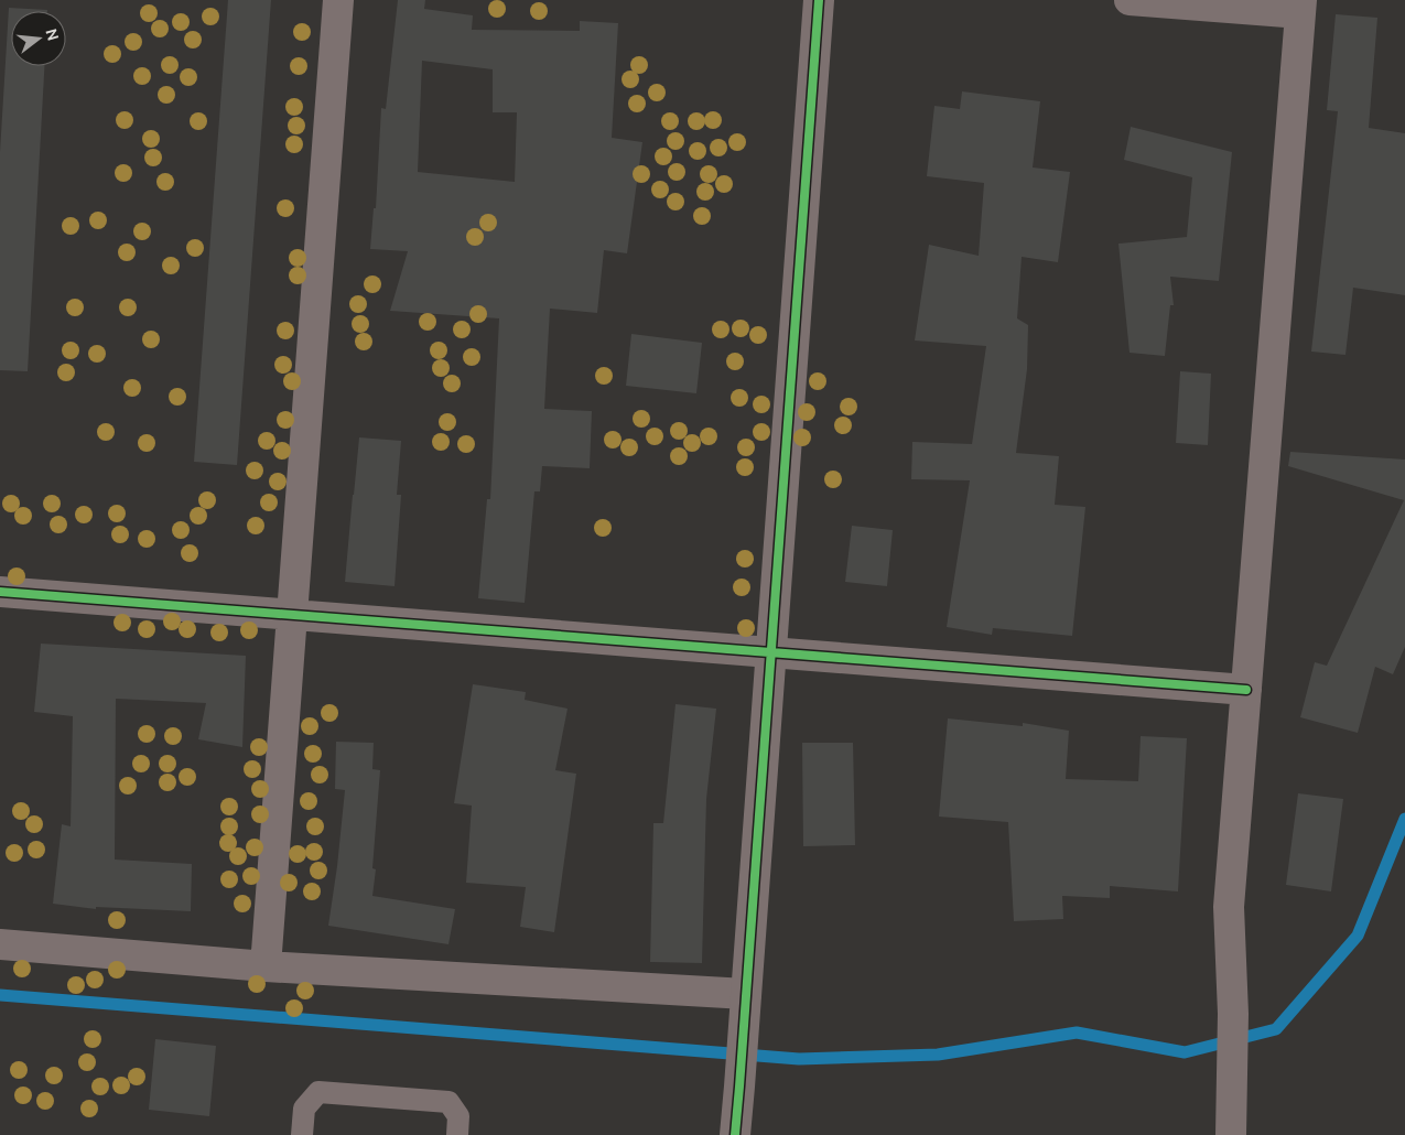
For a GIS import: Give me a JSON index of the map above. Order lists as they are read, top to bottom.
{
  "north": "right"
}
